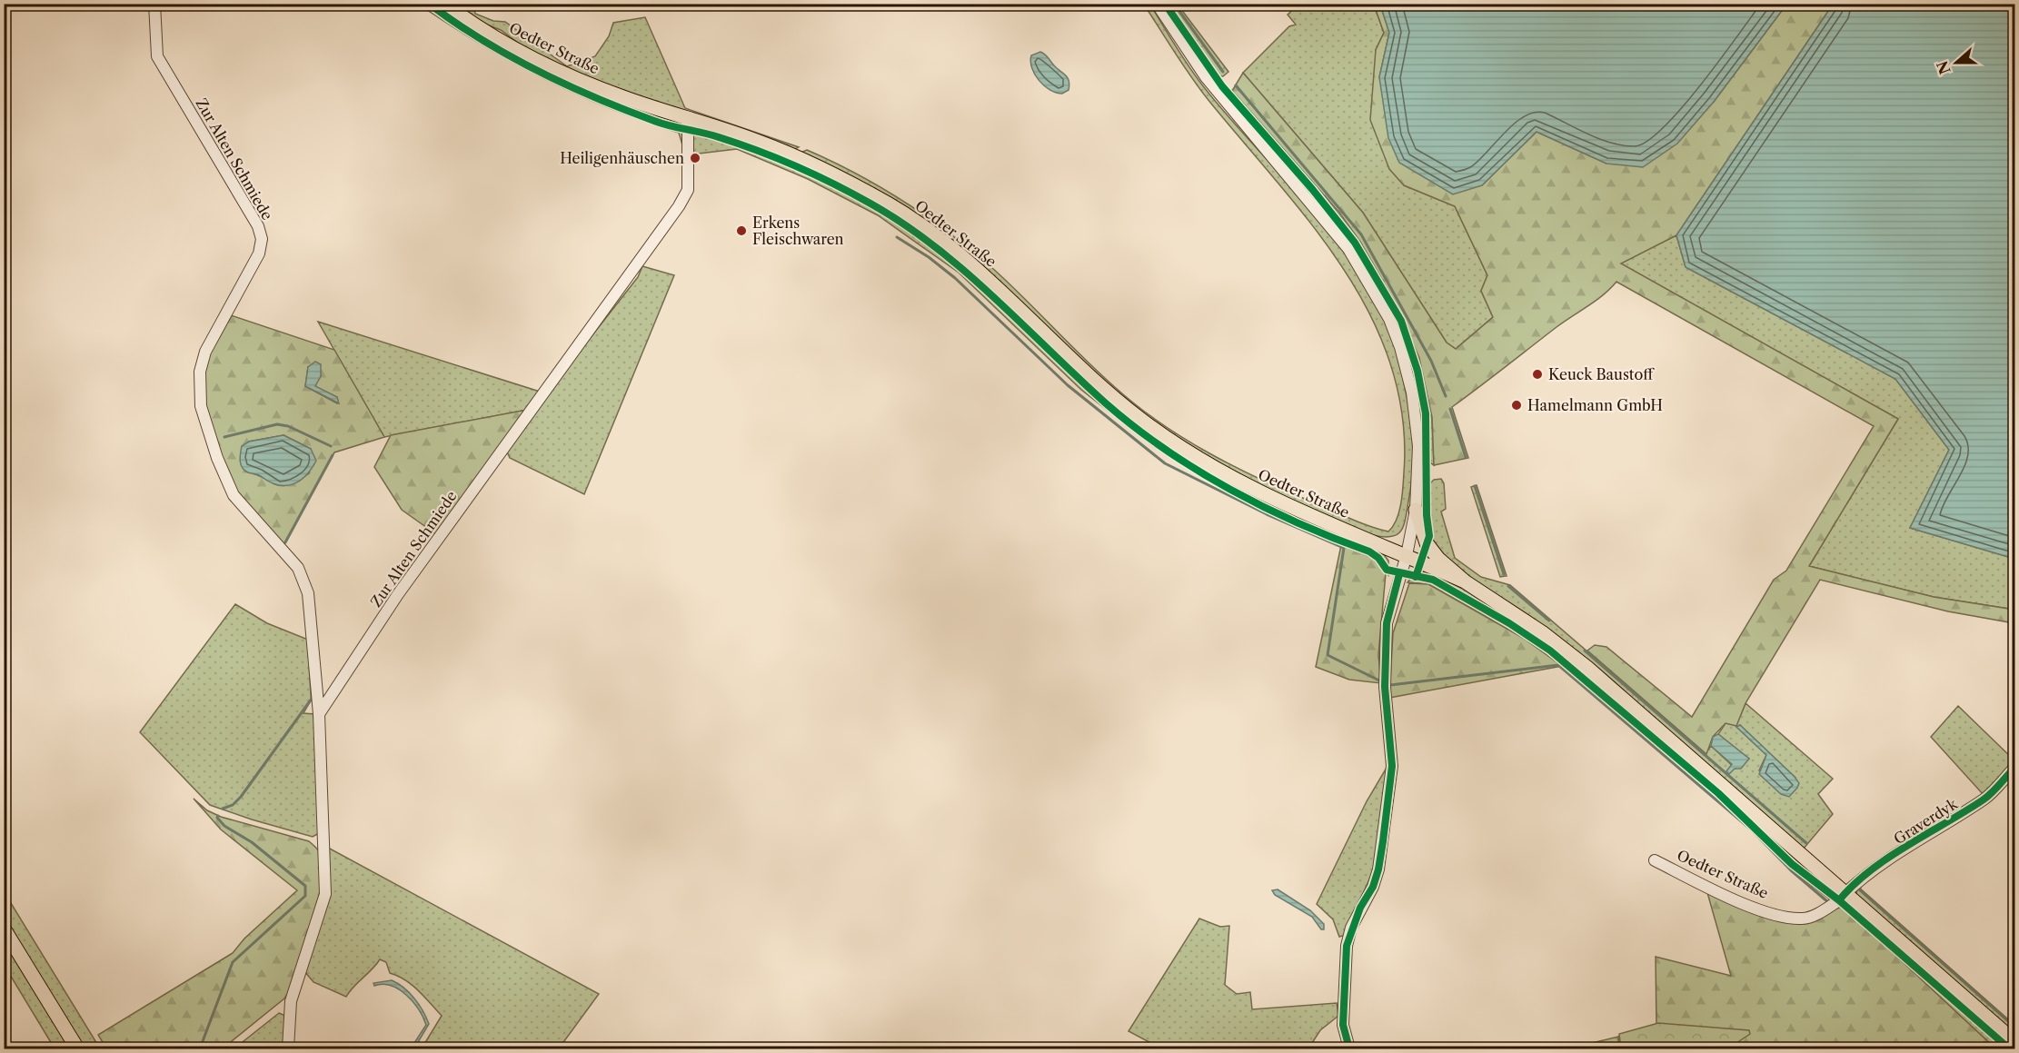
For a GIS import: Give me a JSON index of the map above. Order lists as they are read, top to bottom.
{
  "streets": {
    "main road": ["Oedter Straße"],
    "street": ["Zur Alten Schmiede", "Graverdyk"]
  },
  "crossings": [
    ["Oedter Straße", "Zur Alten Schmiede"],
    ["Oedter Straße", "Graverdyk"]
  ],
  "places": [
    "Heiligenhäuschen",
    "Erkens Fleischwaren",
    "Keuck Baustoff",
    "Hamelmann GmbH"
  ],
  "north": "left"
}
